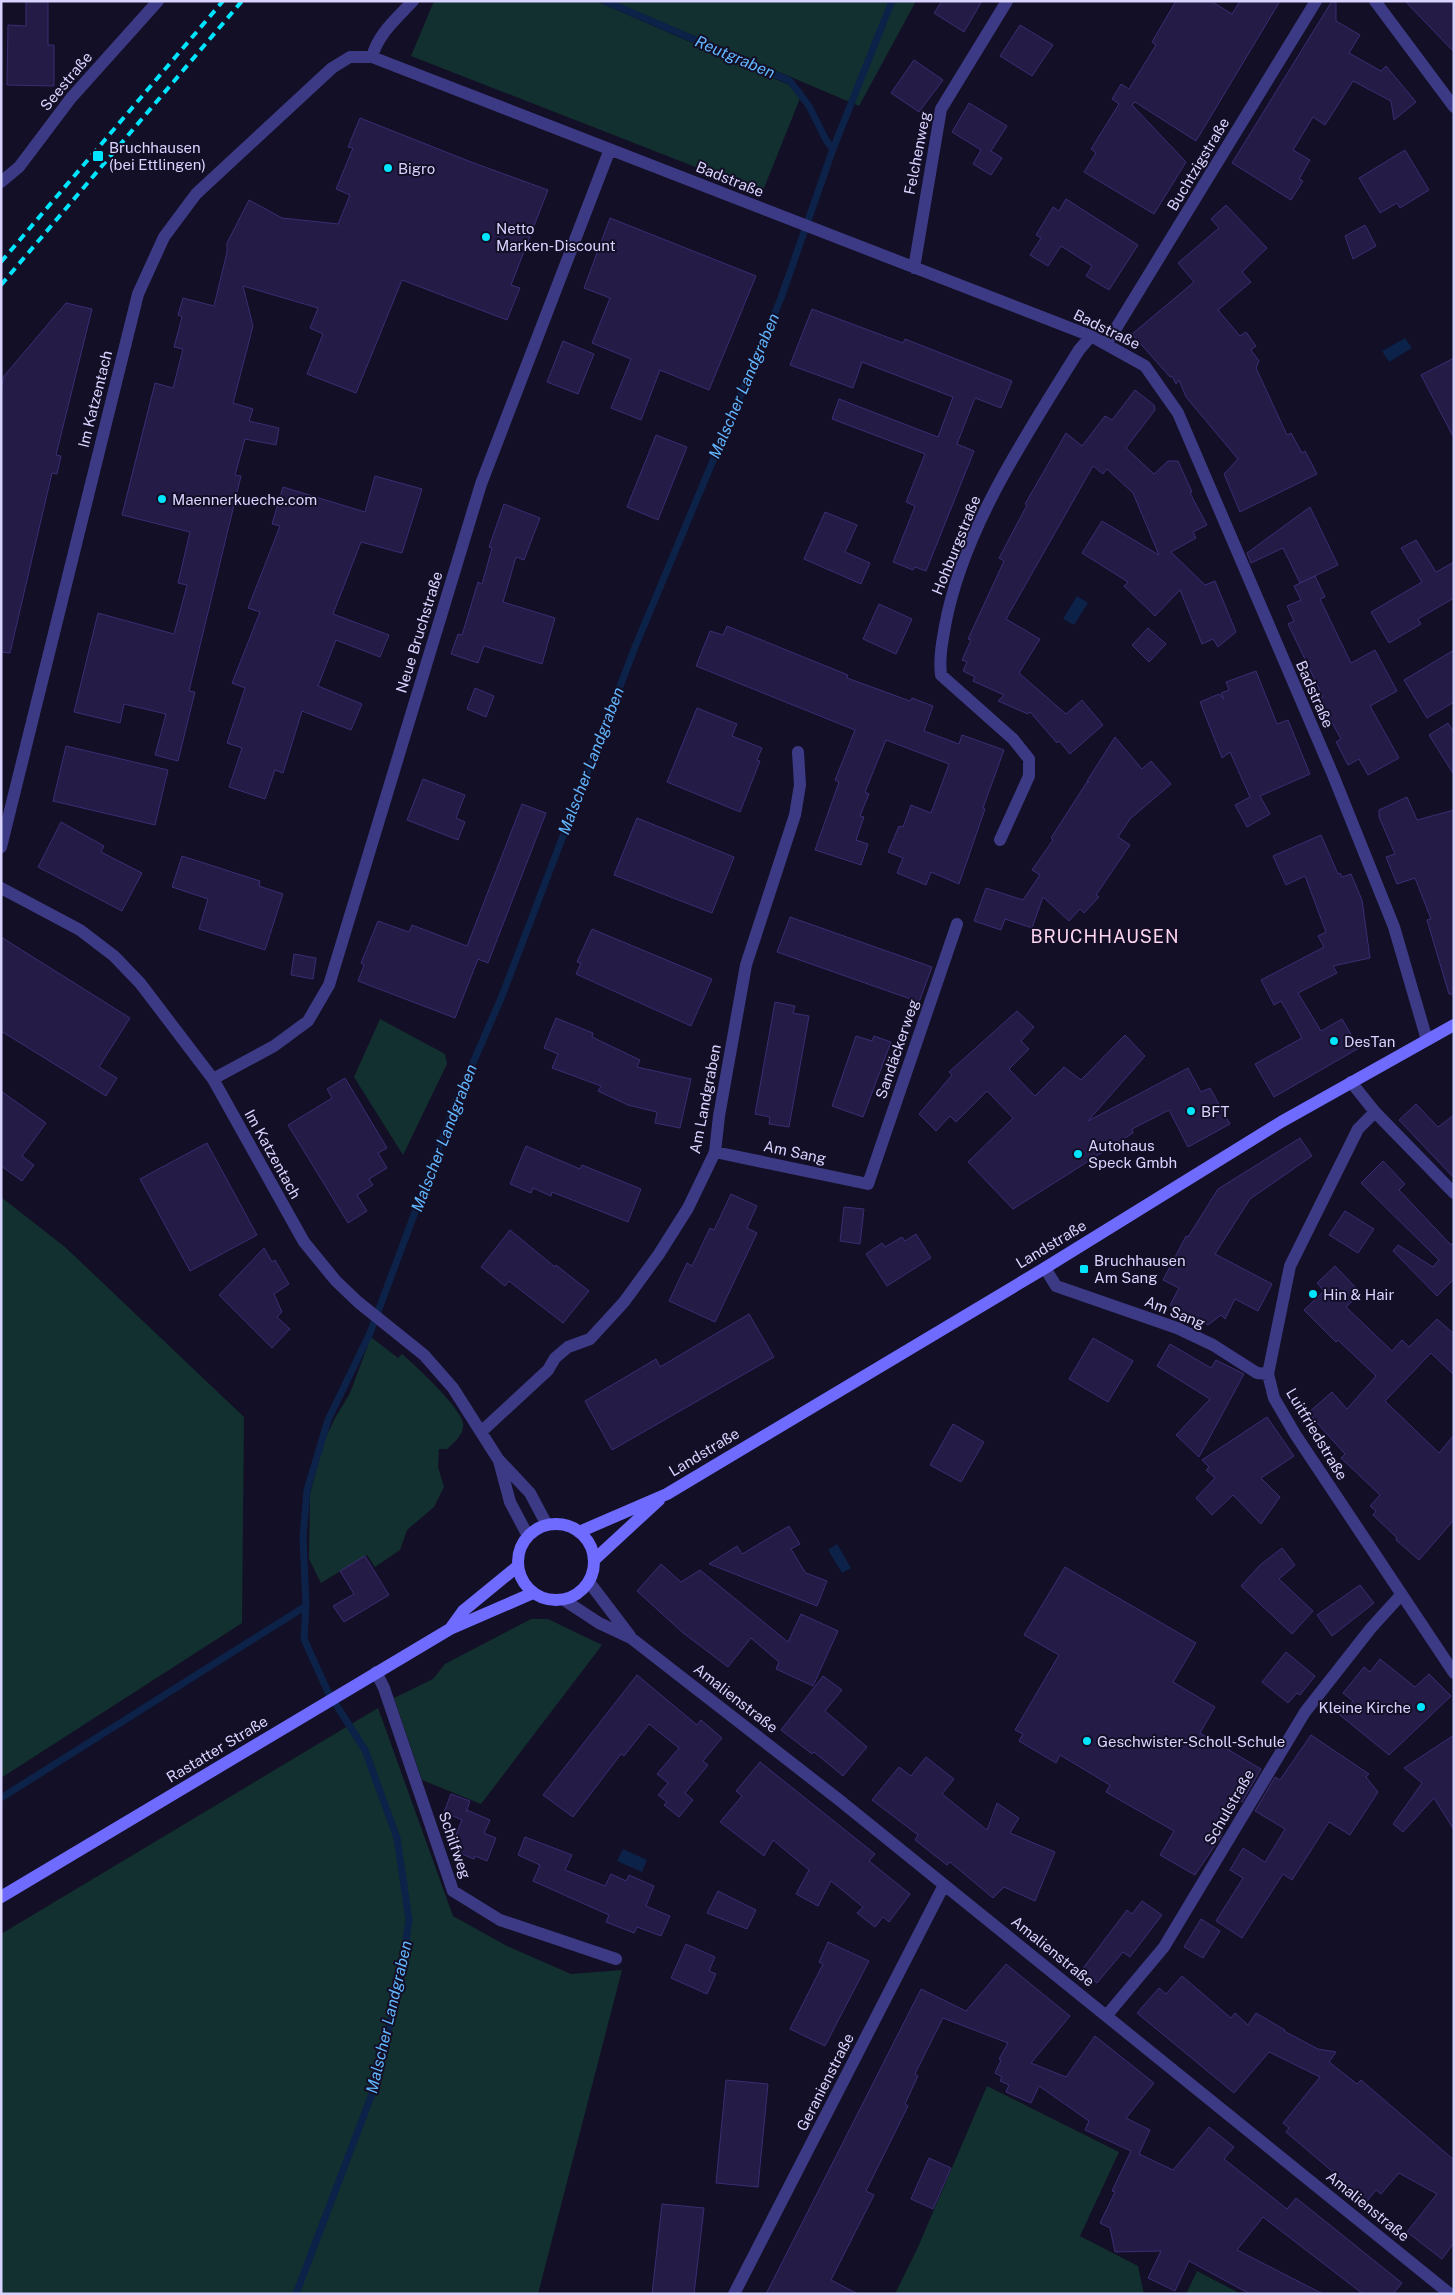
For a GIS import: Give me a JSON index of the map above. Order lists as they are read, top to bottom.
{
  "streets": {
    "street": [
      "Seestraße",
      "Felchenweg",
      "Buchtzigstraße",
      "Badstraße",
      "Im Katzentach",
      "Hohburgstraße",
      "Neue Bruchstraße",
      "Sandäckerweg",
      "Am Landgraben",
      "Am Sang",
      "Landstraße",
      "Luitfriedstraße",
      "Amalienstraße",
      "Rastatter Straße",
      "Schulstraße",
      "Schilfweg",
      "Geranienstraße"
    ]
  },
  "crossings": [
    ["Felchenweg", "Badstraße"],
    ["Buchtzigstraße", "Badstraße"],
    ["Badstraße", "Im Katzentach"],
    ["Badstraße", "Hohburgstraße"],
    ["Badstraße", "Neue Bruchstraße"],
    ["Badstraße", "Landstraße"],
    ["Im Katzentach", "Neue Bruchstraße"],
    ["Im Katzentach", "Am Landgraben"],
    ["Im Katzentach", "Landstraße"],
    ["Im Katzentach", "Amalienstraße"],
    ["Im Katzentach", "Rastatter Straße"],
    ["Sandäckerweg", "Am Sang"],
    ["Am Landgraben", "Am Sang"],
    ["Am Sang", "Landstraße"],
    ["Am Sang", "Luitfriedstraße"],
    ["Landstraße", "Amalienstraße"],
    ["Landstraße", "Rastatter Straße"],
    ["Luitfriedstraße", "Schulstraße"],
    ["Amalienstraße", "Rastatter Straße"],
    ["Amalienstraße", "Schulstraße"],
    ["Amalienstraße", "Geranienstraße"],
    ["Rastatter Straße", "Schilfweg"]
  ],
  "districts": ["BRUCHHAUSEN"],
  "water": ["Reutgraben", "Malscher Landgraben"],
  "places": {
    "transit": ["Bruchhausen (bei Ettlingen)", "Bruchhausen Am Sang"],
    "other": [
      "Bigro",
      "Netto Marken-Discount",
      "Maennerkueche.com",
      "DesTan",
      "BFT",
      "Autohaus Speck Gmbh",
      "Hin & Hair",
      "Kleine Kirche",
      "Geschwister-Scholl-Schule"
    ]
  }
}
